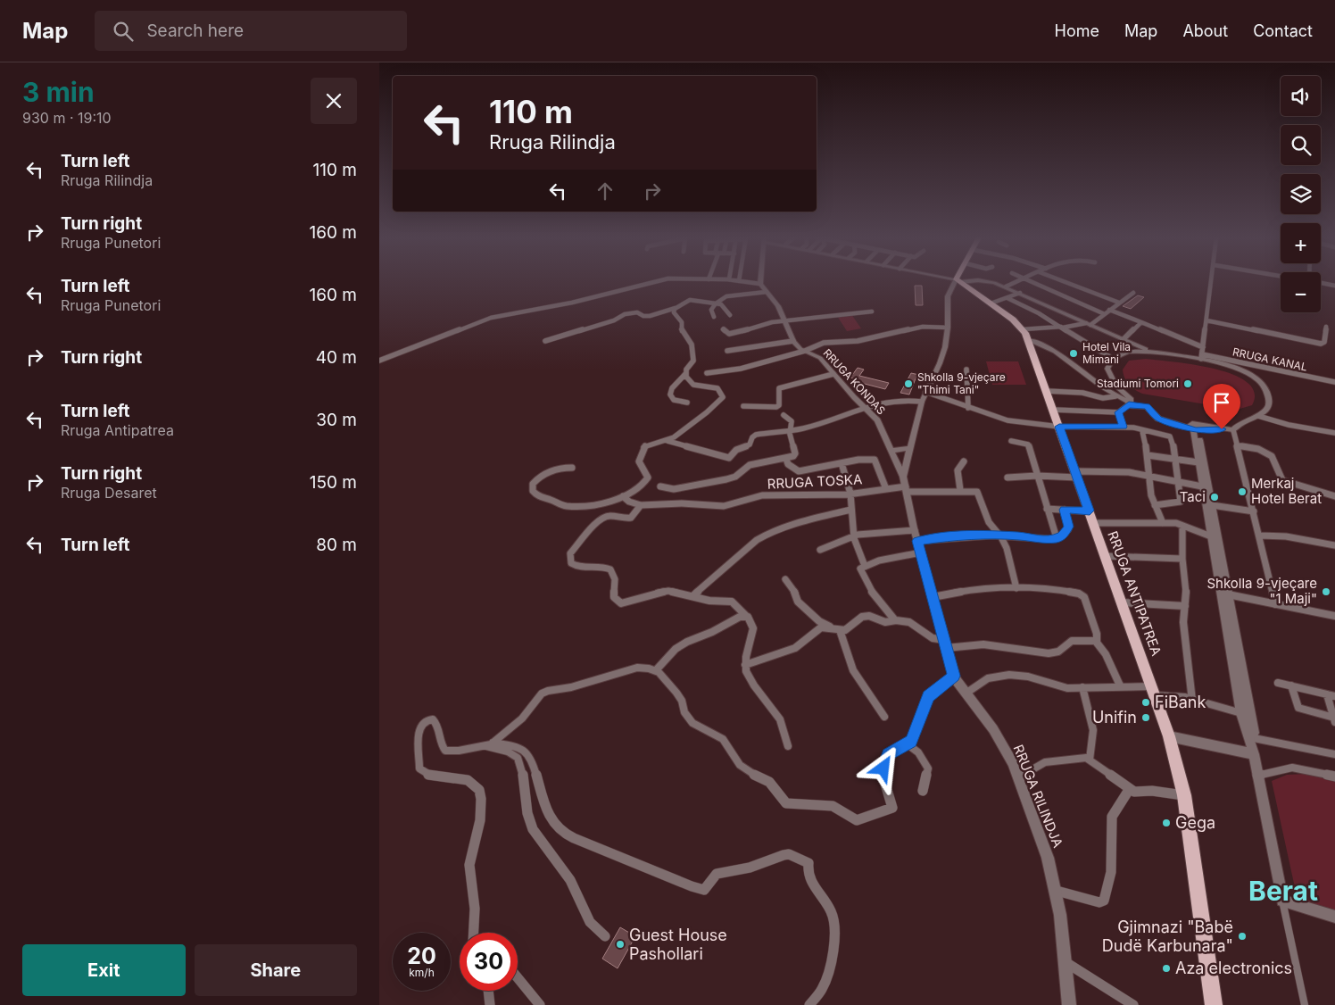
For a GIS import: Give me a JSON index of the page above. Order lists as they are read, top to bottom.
{
  "streets": {
    "main road": ["RRUGA ANTIPATREA"],
    "street": [
      "RRUGA KANAL",
      "RRUGA KONDAS",
      "RRUGA TOSKA",
      "RRUGA RILINDJA"
    ]
  },
  "crossings": [
    ["RRUGA KONDAS", "RRUGA TOSKA"],
    ["RRUGA KONDAS", "RRUGA RILINDJA"],
    ["RRUGA TOSKA", "RRUGA RILINDJA"],
    ["RRUGA ANTIPATREA", "RRUGA RILINDJA"]
  ],
  "districts": ["Berat"],
  "places": [
    "Hotel Vila Mimani",
    "Shkolla 9-vjeçare \"Thimi Tani\"",
    "Stadiumi Tomori",
    "Merkaj Hotel Berat",
    "Taci",
    "Shkolla 9-vjeçare \"1 Maji\"",
    "FiBank",
    "Unifin",
    "Gega",
    "Gjimnazi \"Babë Dudë Karbunara\"",
    "Guest House Pashollari",
    "Aza electronics"
  ],
  "page": {
    "header": "Map",
    "search": "Search here",
    "nav": [
      "Home",
      "Map",
      "About",
      "Contact"
    ],
    "heading": ["3 min", "930 m · 19:10"],
    "map_buttons": ["+", "−"],
    "turn": ["110 m", "Rruga Rilindja"],
    "list": [
      {
        "name": "Turn left",
        "note": "Rruga Rilindja",
        "value": "110 m"
      },
      {
        "name": "Turn right",
        "note": "Rruga Punetori",
        "value": "160 m"
      },
      {
        "name": "Turn left",
        "note": "Rruga Punetori",
        "value": "160 m"
      },
      {
        "name": "Turn right",
        "value": "40 m"
      },
      {
        "name": "Turn left",
        "note": "Rruga Antipatrea",
        "value": "30 m"
      },
      {
        "name": "Turn right",
        "note": "Rruga Desaret",
        "value": "150 m"
      },
      {
        "name": "Turn left",
        "value": "80 m"
      }
    ],
    "speed": "20 km/h",
    "limit": "30",
    "buttons": ["Exit", "Share"]
  }
}
